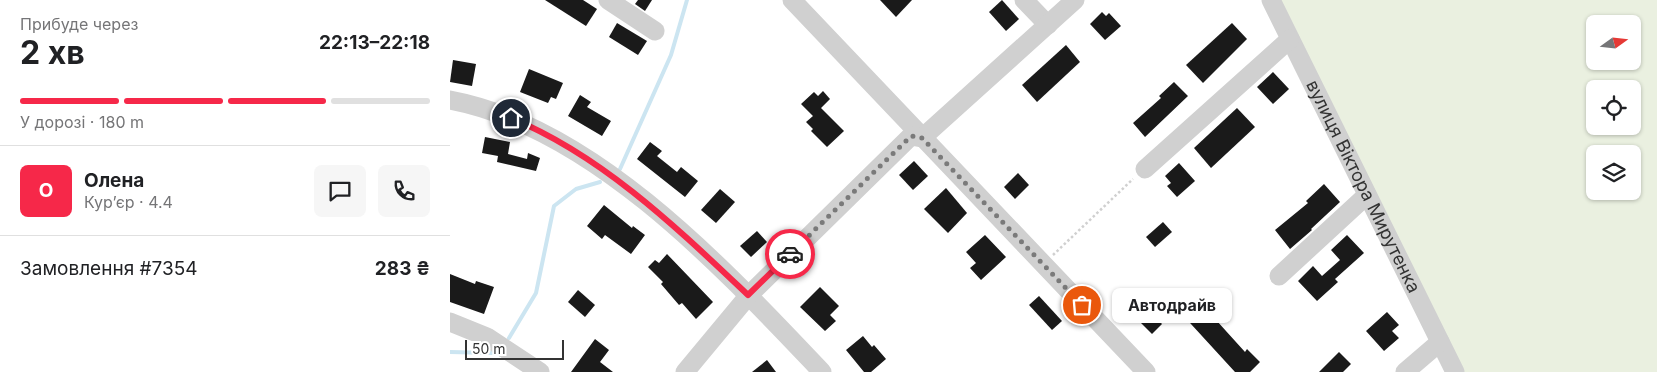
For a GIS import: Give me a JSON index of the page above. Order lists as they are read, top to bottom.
{
  "streets": {
    "street": ["вулиця Віктора Мирутенка"]
  },
  "places": ["Автодрайв"],
  "scale_bar": "50 m",
  "north": "right",
  "page": {
    "heading": ["2 хв", "Прибуде через", "22:13–22:18"],
    "panel": [
      "Олена",
      "Кур’єр · 4.4",
      "Замовлення #7354",
      "283 ₴"
    ],
    "bar": "У дорозі · 180 m",
    "round": "О",
    "bubble": "Автодрайв",
    "scale": "50 m"
  }
}
